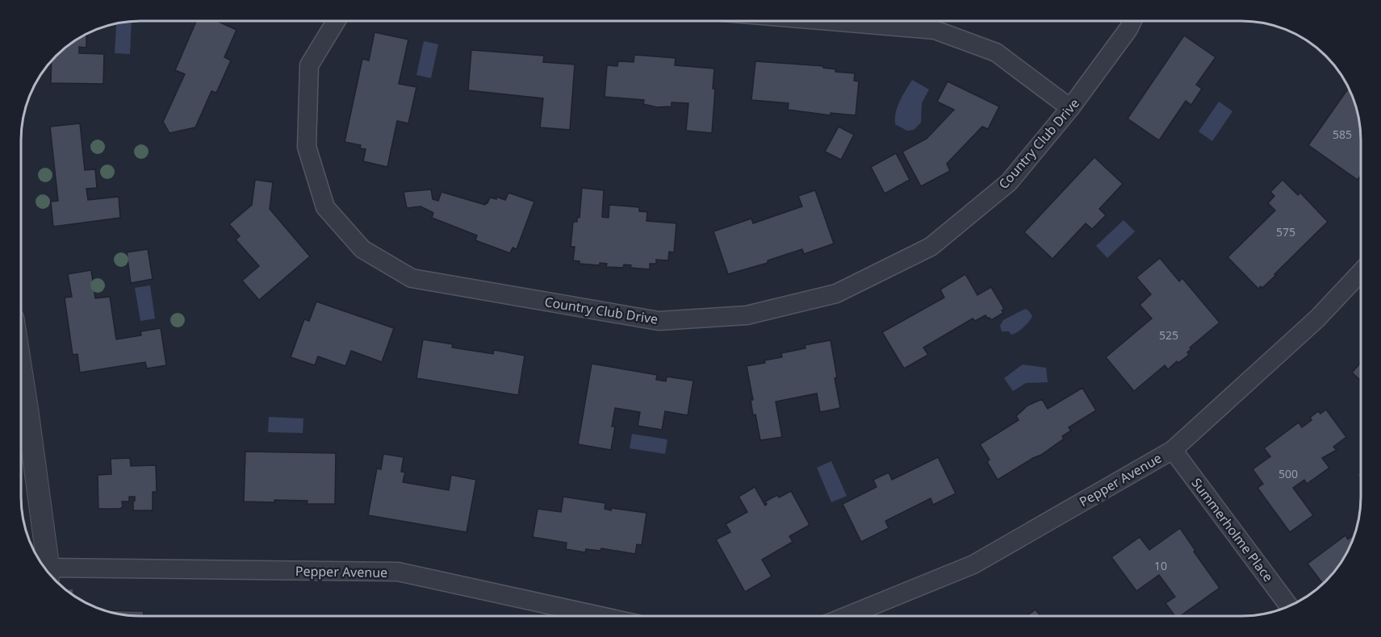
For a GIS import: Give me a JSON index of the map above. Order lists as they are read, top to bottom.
{
  "streets": {
    "street": ["Country Club Drive", "Pepper Avenue", "Summerholme Place"]
  },
  "crossings": [
    ["Pepper Avenue", "Summerholme Place"]
  ],
  "house_numbers": [
    "585",
    "575",
    "525",
    "500",
    "10"
  ]
}
